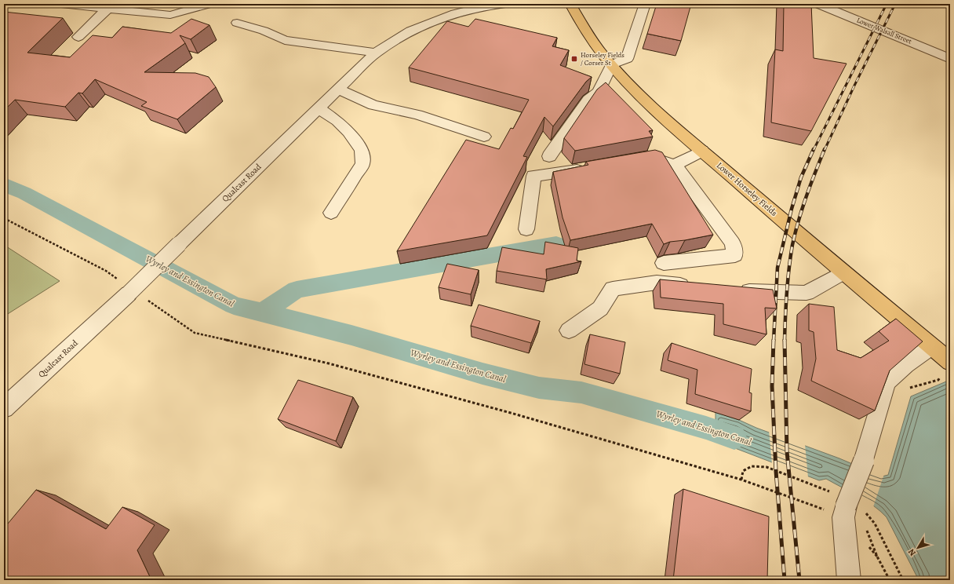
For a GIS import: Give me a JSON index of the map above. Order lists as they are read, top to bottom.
{
  "streets": {
    "highway": ["Lower Horseley Fields"],
    "street": ["Lower Walsall Street", "Qualcast Road"]
  },
  "water": ["Wyrley and Essington Canal"],
  "places": {
    "transit": ["Horseley Fields / Corser St"]
  },
  "north": "bottom left"
}
